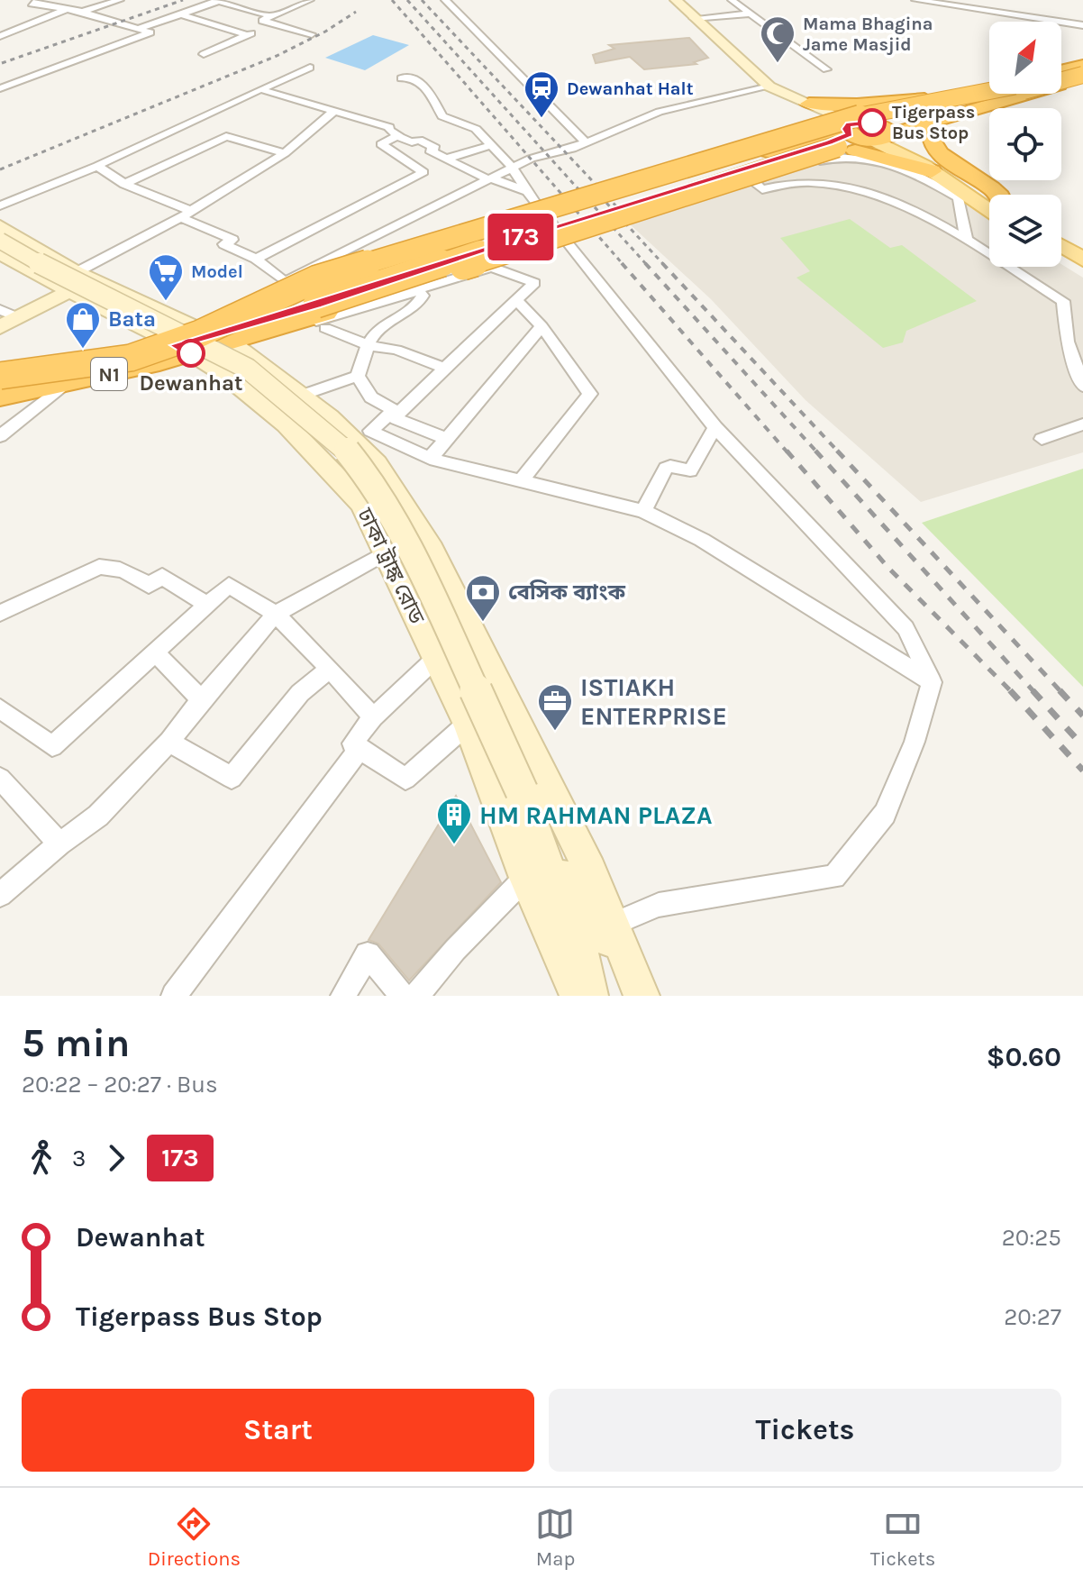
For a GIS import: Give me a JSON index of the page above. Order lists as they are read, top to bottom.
{
  "streets": {
    "highway": ["N1"],
    "main road": ["ঢাকা ট্রাঙ্ক রোড"]
  },
  "crossings": [
    ["N1", "ঢাকা ট্রাঙ্ক রোড"]
  ],
  "places": {
    "mosque": ["Mama Bhagina Jame Masjid"],
    "station": ["Dewanhat Halt"],
    "other": ["Tigerpass Bus Stop", "Dewanhat"],
    "supermarket": ["Model"],
    "shop": ["Bata"],
    "bank": ["বেসিক ব্যাংক"],
    "office": ["ISTIAKH ENTERPRISE"],
    "building": ["HM RAHMAN PLAZA"]
  },
  "lines": ["bus line 173"],
  "north": "top right",
  "page": {
    "on_map": "173",
    "heading": ["5 min", "20:22 – 20:27 · Bus", "$0.60"],
    "legs": ["3", "173"],
    "list": [
      {
        "name": "Dewanhat",
        "value": "20:25"
      },
      {
        "name": "Tigerpass Bus Stop",
        "value": "20:27"
      }
    ],
    "buttons": ["Start", "Tickets"],
    "tabs": ["Directions", "Map", "Tickets"]
  }
}
